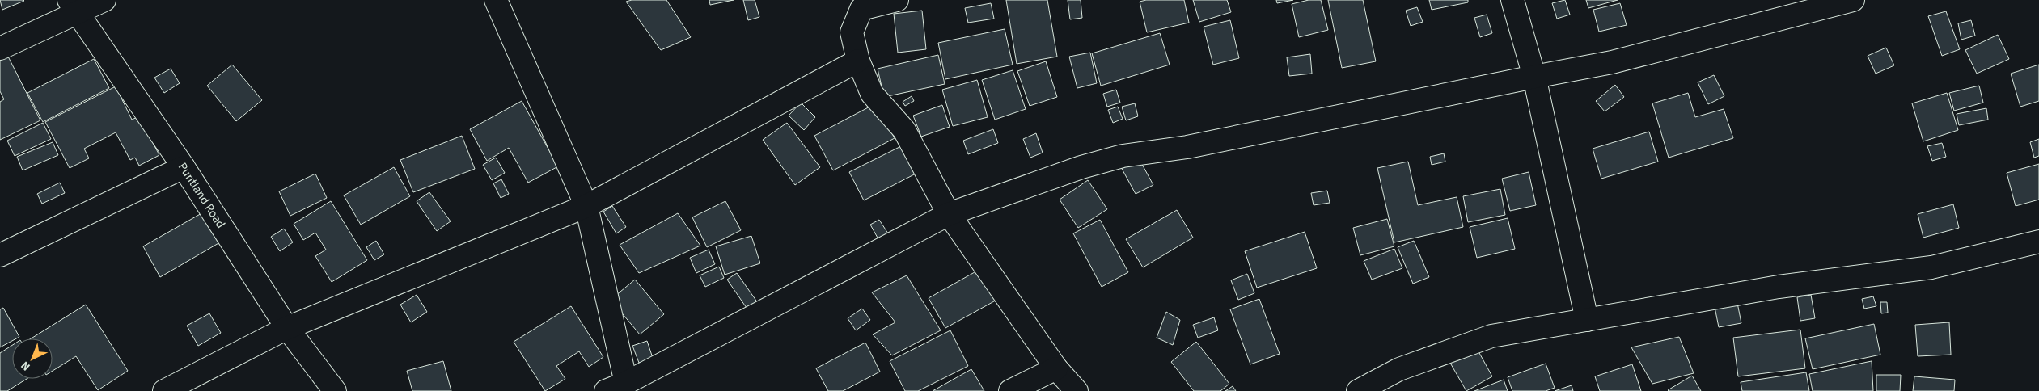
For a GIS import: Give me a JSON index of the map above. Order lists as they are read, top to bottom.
{
  "streets": {
    "street": ["Puntland Road"]
  },
  "north": "bottom left"
}
